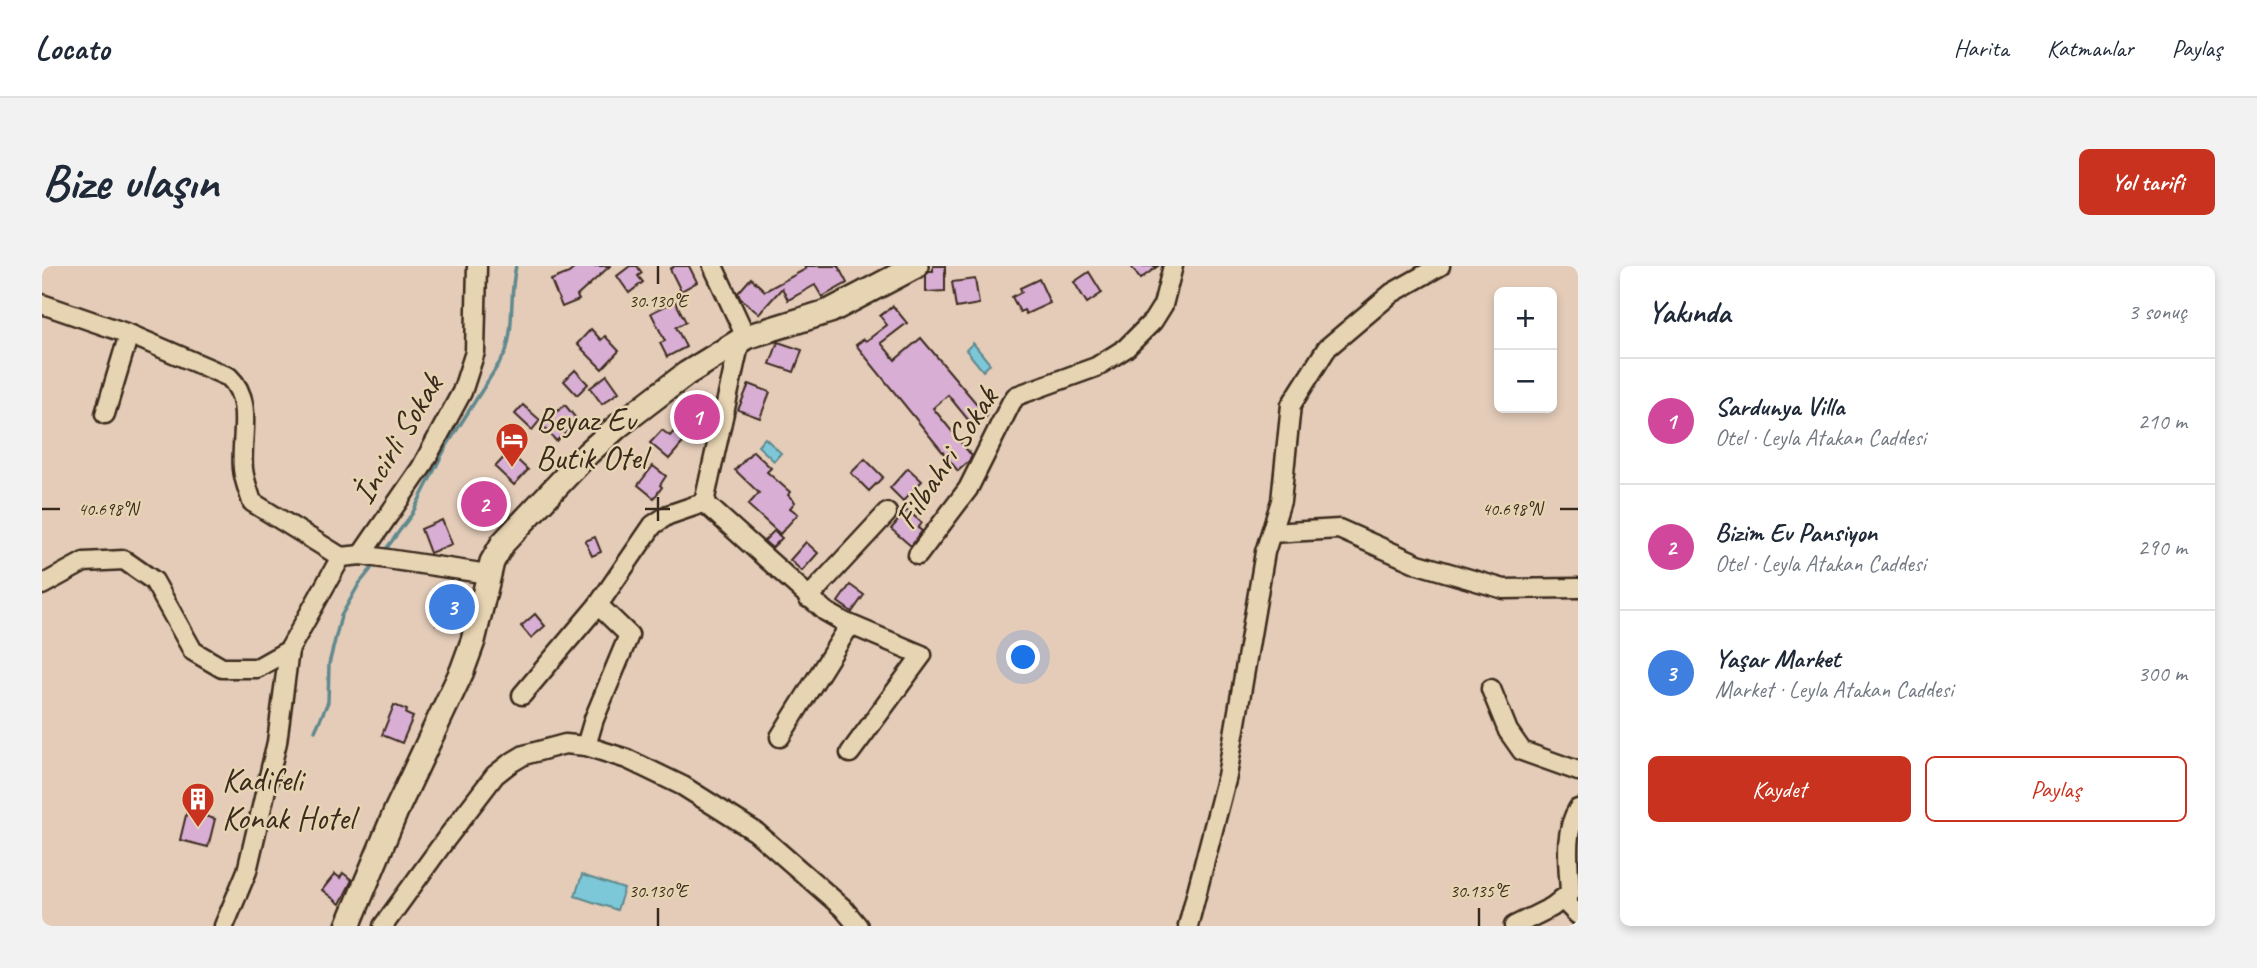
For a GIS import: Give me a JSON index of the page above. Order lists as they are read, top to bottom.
{
  "streets": {
    "street": ["İncirli Sokak", "Filbahri Sokak"]
  },
  "places": {
    "hotel": ["Beyaz Ev Butik Otel"],
    "building": ["Kadifeli Konak Hotel"]
  },
  "page": {
    "header": "Locato",
    "nav": ["Harita", "Katmanlar", "Paylaş"],
    "buttons": [
      "Yol tarifi",
      ["Kaydet", "Paylaş"]
    ],
    "title": "Bize ulaşın",
    "heading": ["Yakında", "3 sonuç"],
    "map_buttons": ["+", "−"],
    "list": [
      {
        "mark": "1",
        "name": "Sardunya Villa",
        "note": "Otel · Leyla Atakan Caddesi",
        "value": "210 m"
      },
      {
        "mark": "2",
        "name": "Bizim Ev Pansiyon",
        "note": "Otel · Leyla Atakan Caddesi",
        "value": "290 m"
      },
      {
        "mark": "3",
        "name": "Yaşar Market",
        "note": "Market · Leyla Atakan Caddesi",
        "value": "300 m"
      }
    ],
    "pins": ["1", "2", "3"]
  },
  "coordinates": ["30.130°E", "40.698°N", "30.135°E"]
}
